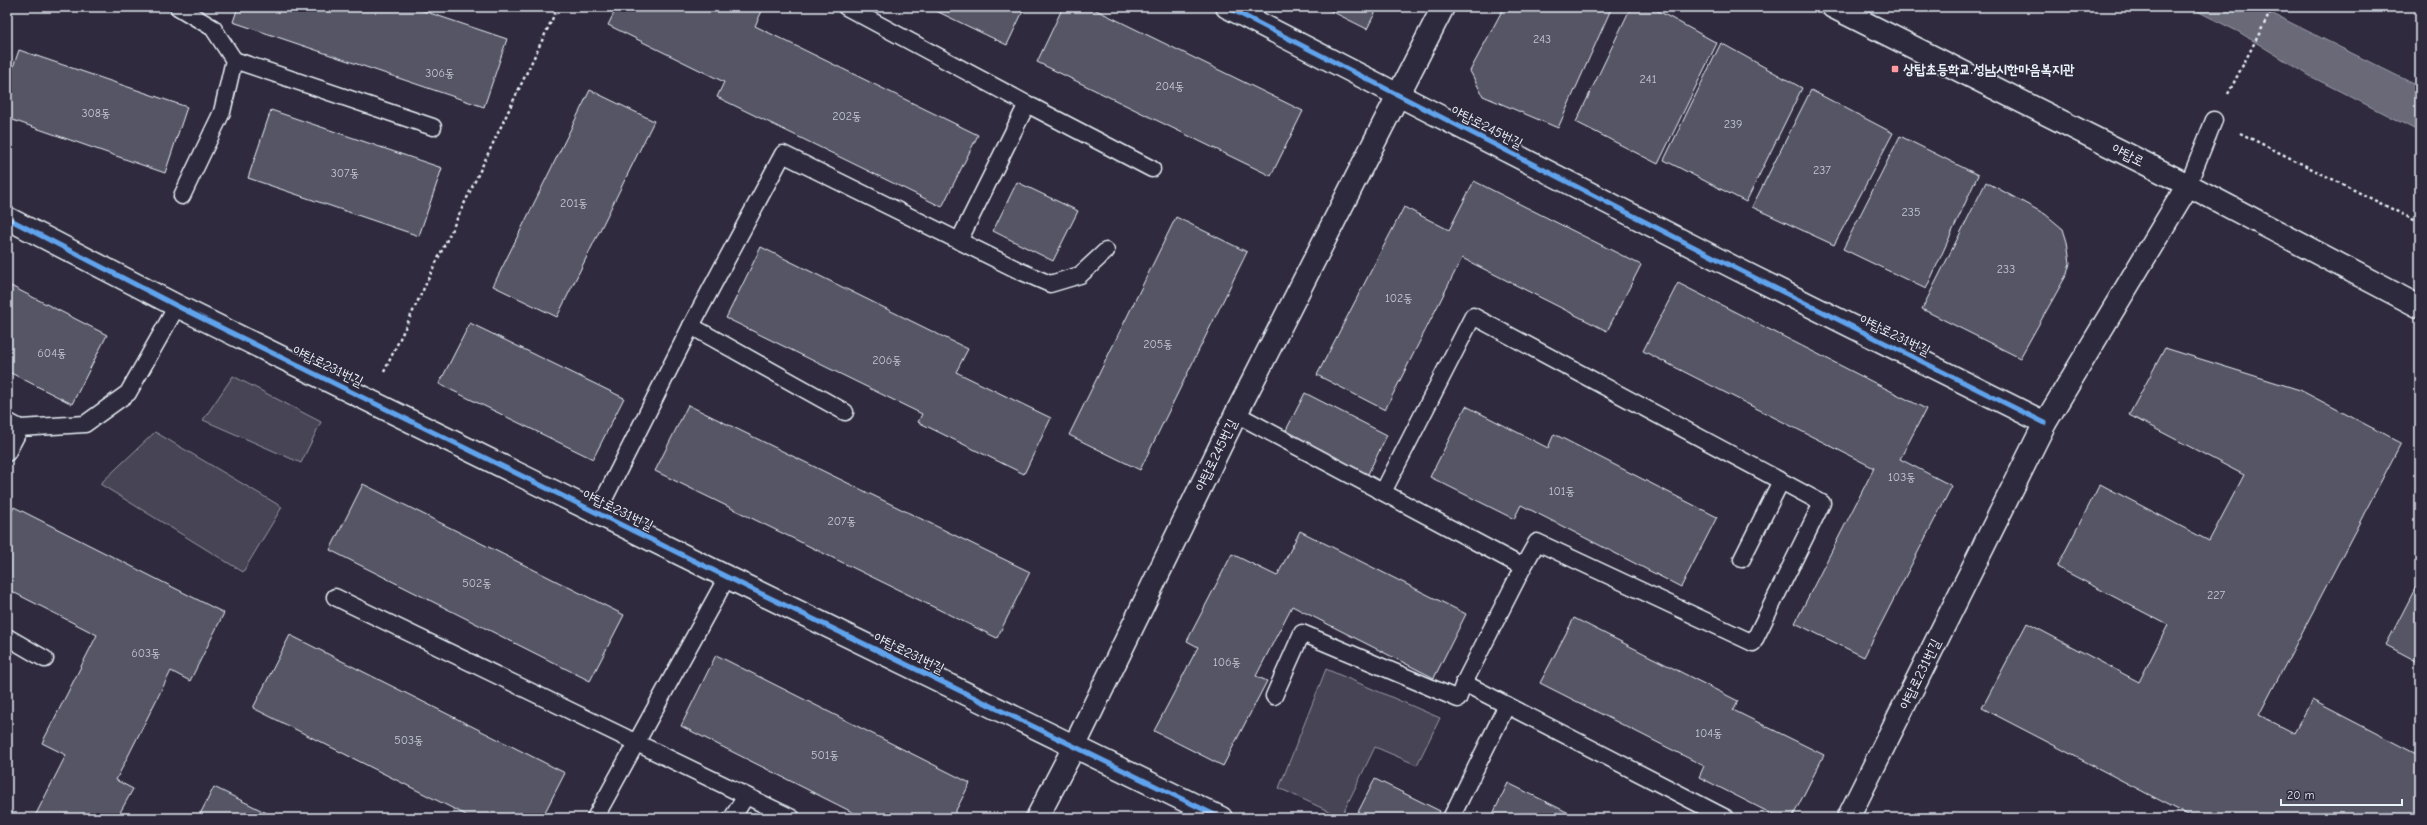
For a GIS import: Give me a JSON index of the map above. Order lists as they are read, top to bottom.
{
  "streets": {
    "street": ["야탑로245번길", "야탑로", "야탑로231번길"]
  },
  "crossings": [
    ["야탑로245번길", "야탑로231번길"],
    ["야탑로", "야탑로231번길"]
  ],
  "places": {
    "transit": ["상탑초등학교.성남시한마음복지관"]
  },
  "house_numbers": [
    "243",
    "306동",
    "241",
    "204동",
    "308동",
    "202동",
    "239",
    "237",
    "307동",
    "201동",
    "235",
    "233",
    "102동",
    "205동",
    "604동",
    "206동",
    "103동",
    "101동",
    "207동",
    "502동",
    "227",
    "603동",
    "106동",
    "104동",
    "503동",
    "501동"
  ],
  "scale_bar": "20 m"
}
